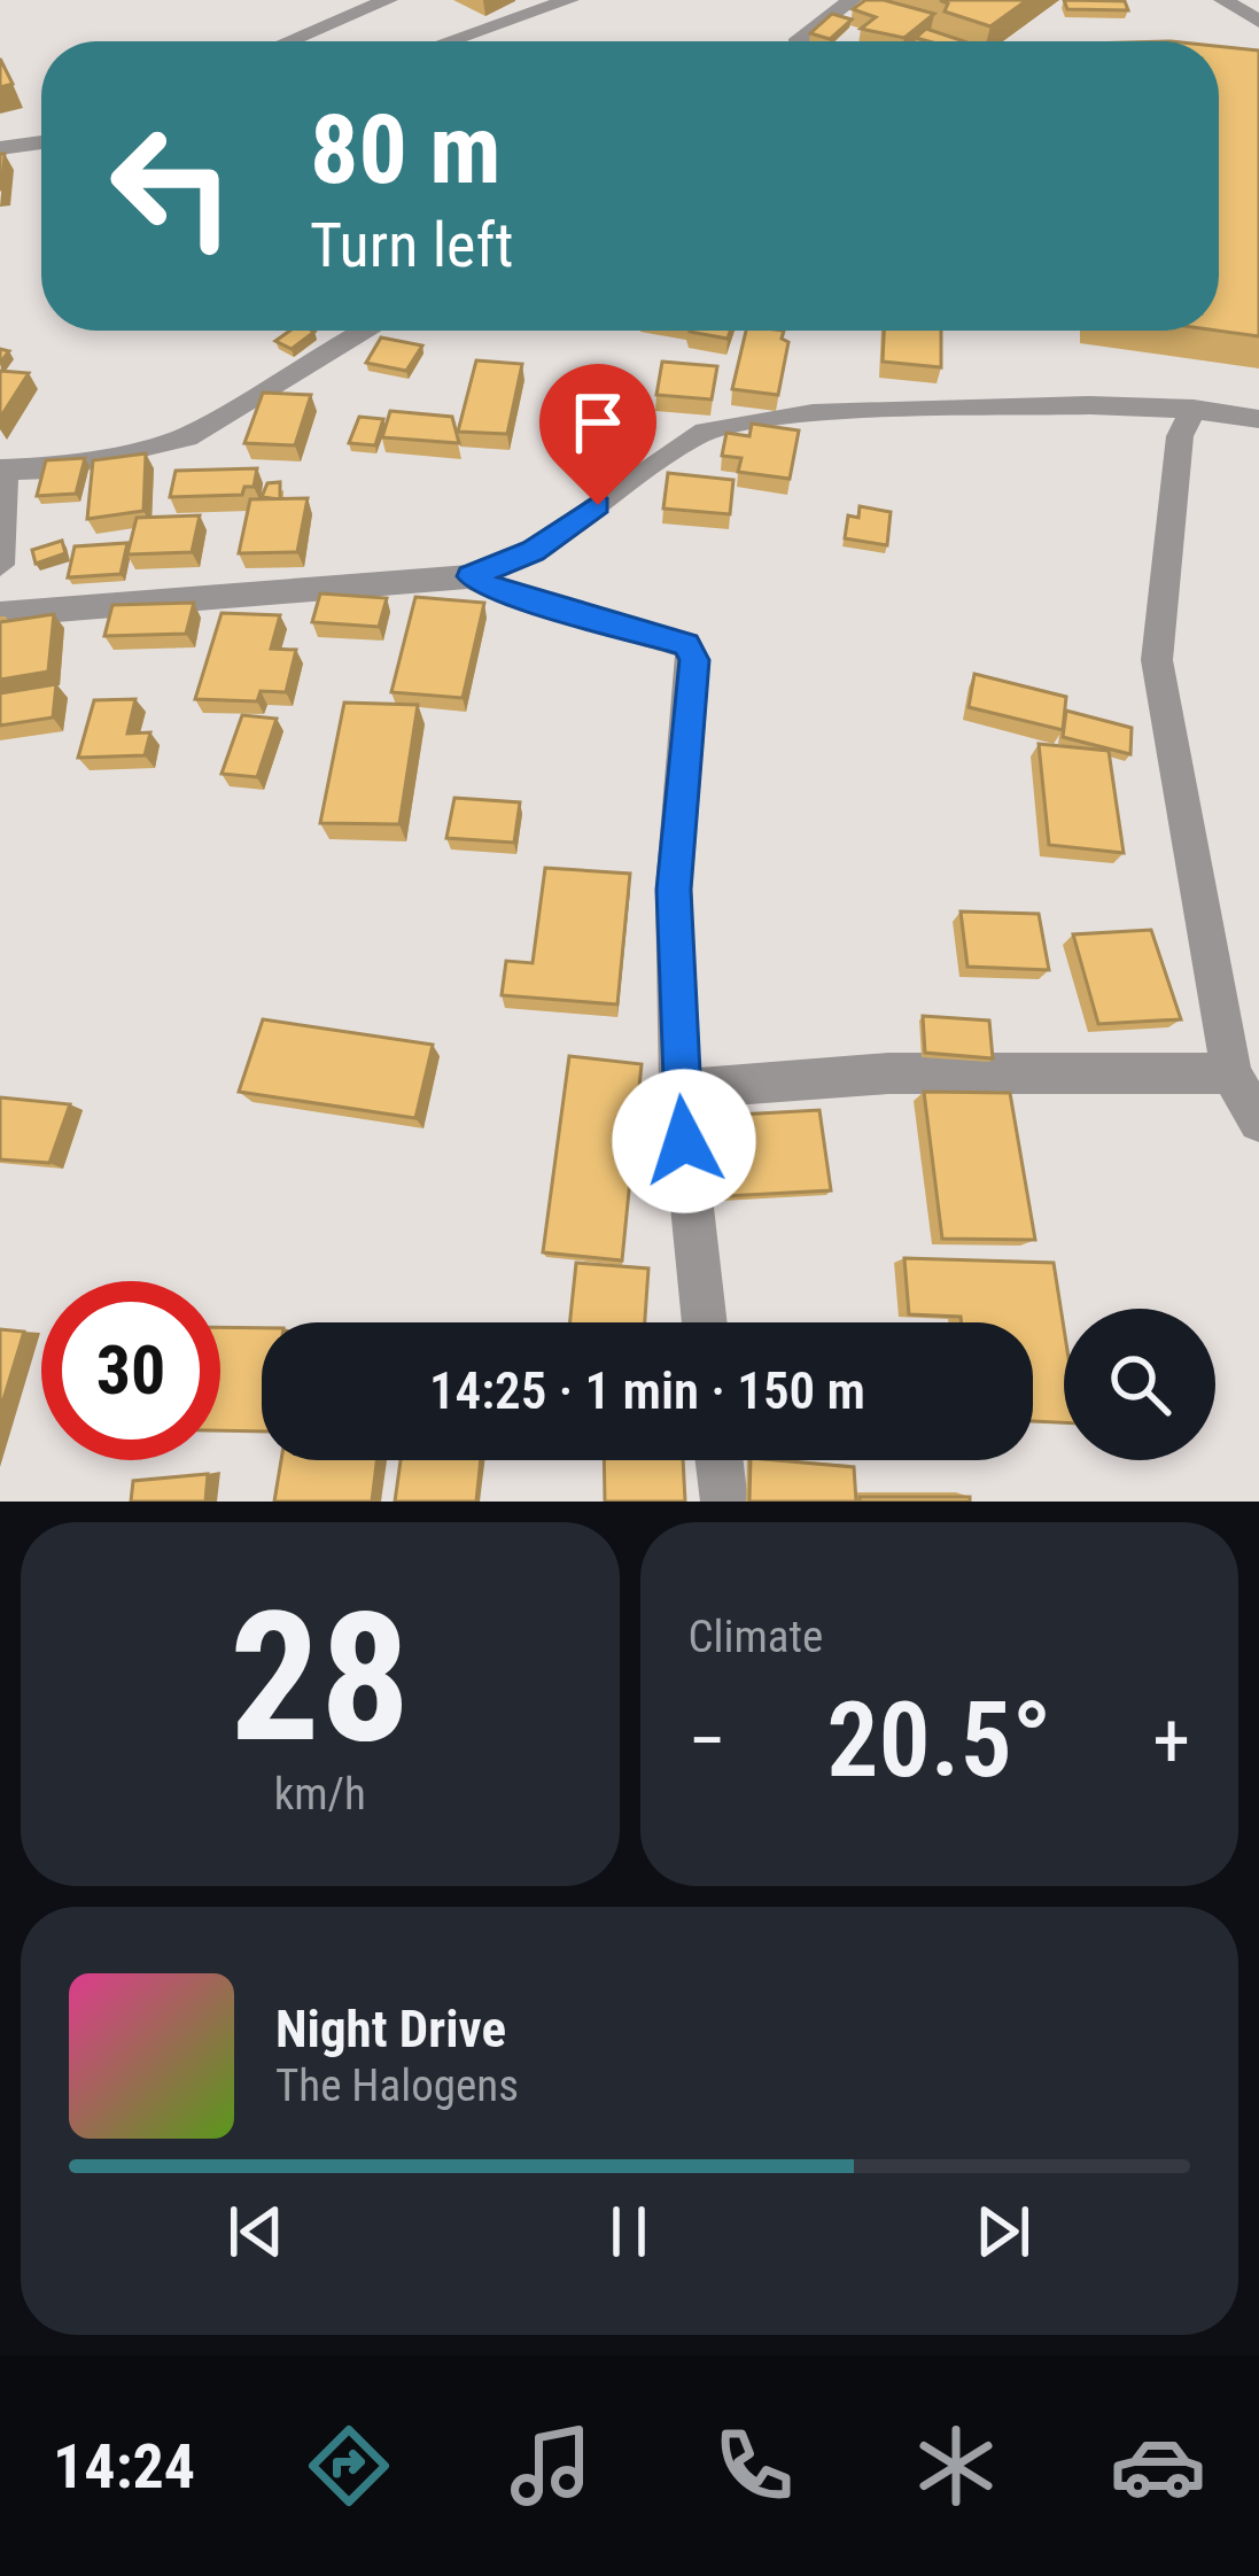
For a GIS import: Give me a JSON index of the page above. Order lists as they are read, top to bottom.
{
  "page": {
    "turn": ["80 m", "Turn left"],
    "limit": "30",
    "trip": "14:25 · 1 min · 150 m",
    "tile": [
      ["28", "km/h"],
      "Climate"
    ],
    "heat": ["−", "20.5°", "+"],
    "song": ["Night Drive", "The Halogens"],
    "tabs": "14:24"
  }
}
